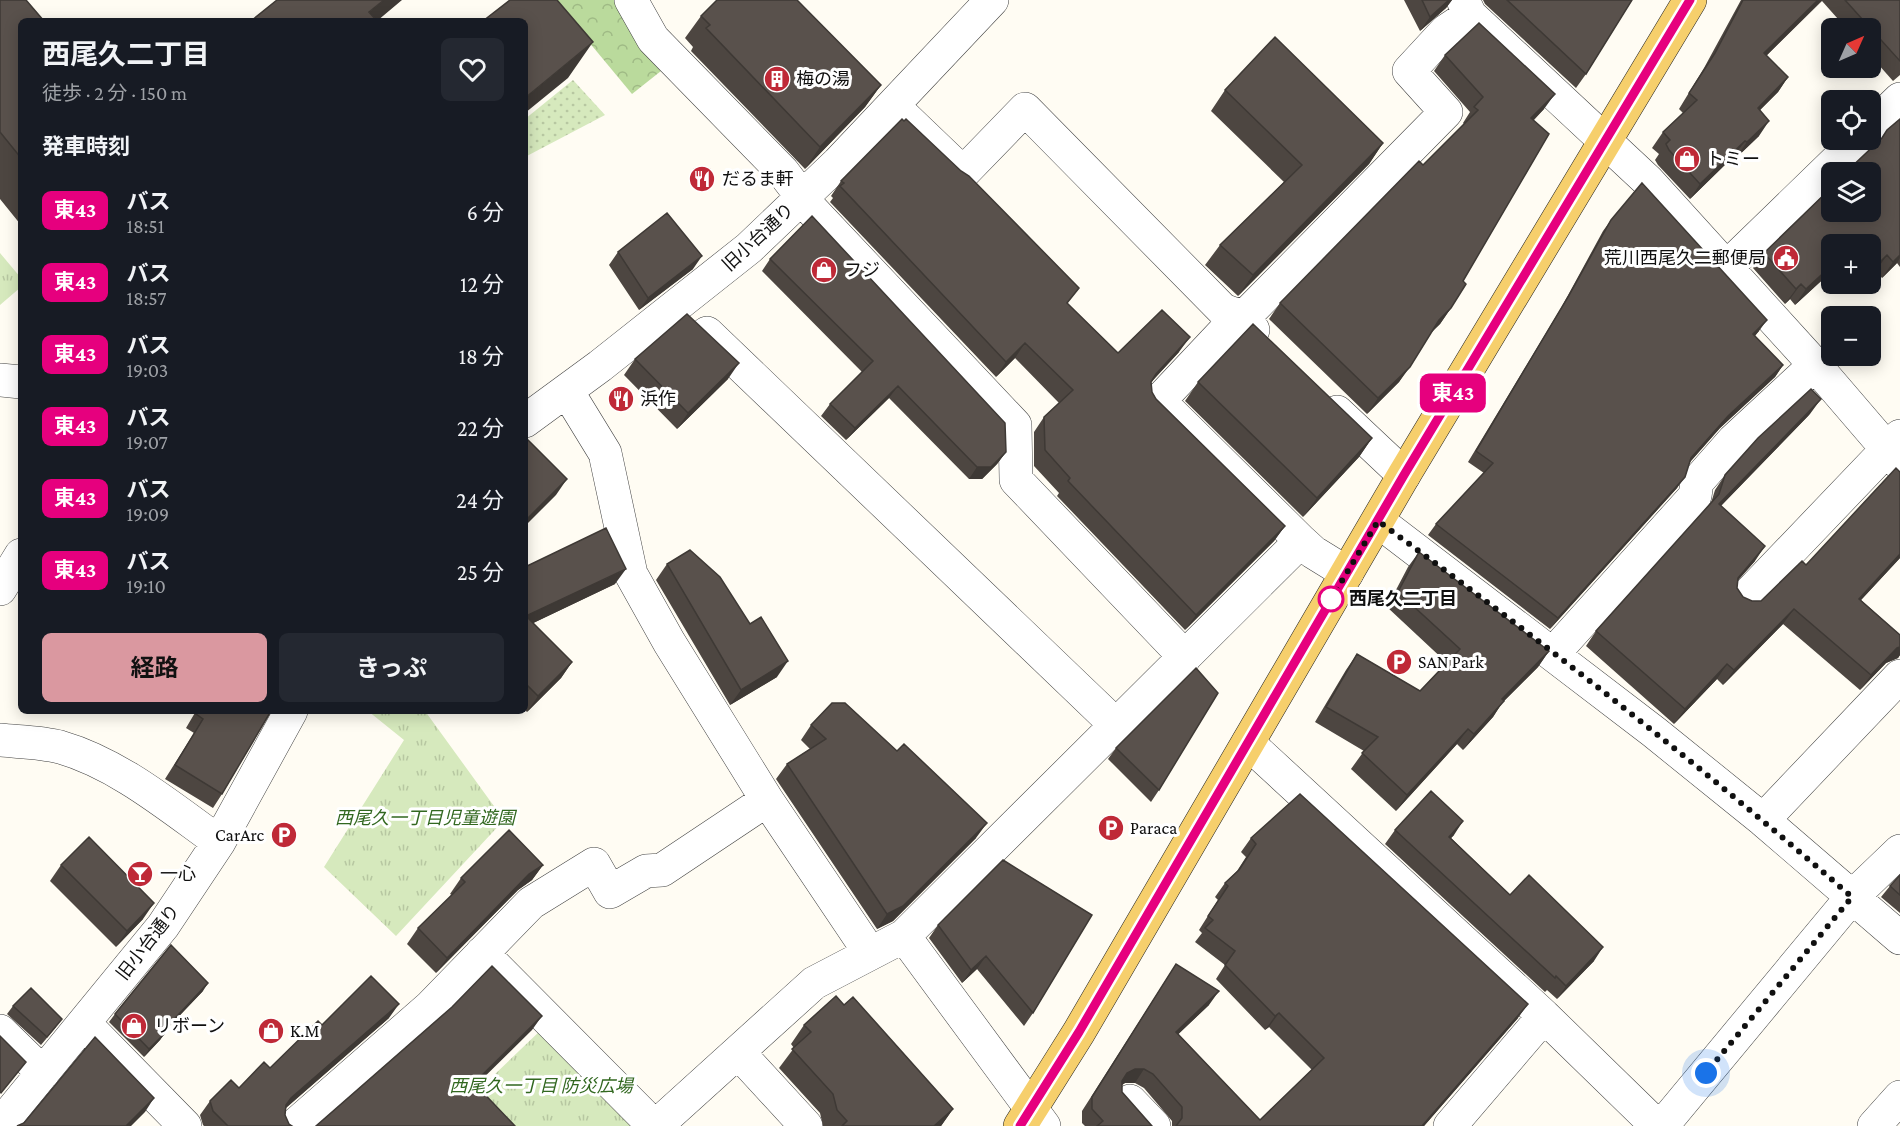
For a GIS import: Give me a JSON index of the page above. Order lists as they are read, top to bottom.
{
  "streets": {
    "street": ["旧小台通り"]
  },
  "parks": ["西尾久一丁目児童遊園", "西尾久一丁目 防災広場"],
  "places": {
    "building": ["梅の湯"],
    "shop": [
      "トミー",
      "フジ",
      "リボーン",
      "K.M"
    ],
    "restaurant": ["だるま軒", "浜作"],
    "public building": ["荒川西尾久二郵便局"],
    "other": ["西尾久二丁目"],
    "parking": ["SAN Park", "Paraca", "CarArc"],
    "bar": ["一心"]
  },
  "lines": ["bus line 東43"],
  "north": "top right",
  "page": {
    "on_map": "東43",
    "map_buttons": ["+", "−"],
    "heading": [
      ["西尾久二丁目", "徒歩 · 2 分 · 150 m"],
      "発車時刻"
    ],
    "list": [
      {
        "mark": "東43",
        "name": "バス",
        "note": "18:51",
        "value": "6 分"
      },
      {
        "mark": "東43",
        "name": "バス",
        "note": "18:57",
        "value": "12 分"
      },
      {
        "mark": "東43",
        "name": "バス",
        "note": "19:03",
        "value": "18 分"
      },
      {
        "mark": "東43",
        "name": "バス",
        "note": "19:07",
        "value": "22 分"
      },
      {
        "mark": "東43",
        "name": "バス",
        "note": "19:09",
        "value": "24 分"
      },
      {
        "mark": "東43",
        "name": "バス",
        "note": "19:10",
        "value": "25 分"
      }
    ],
    "buttons": ["経路", "きっぷ"]
  }
}
